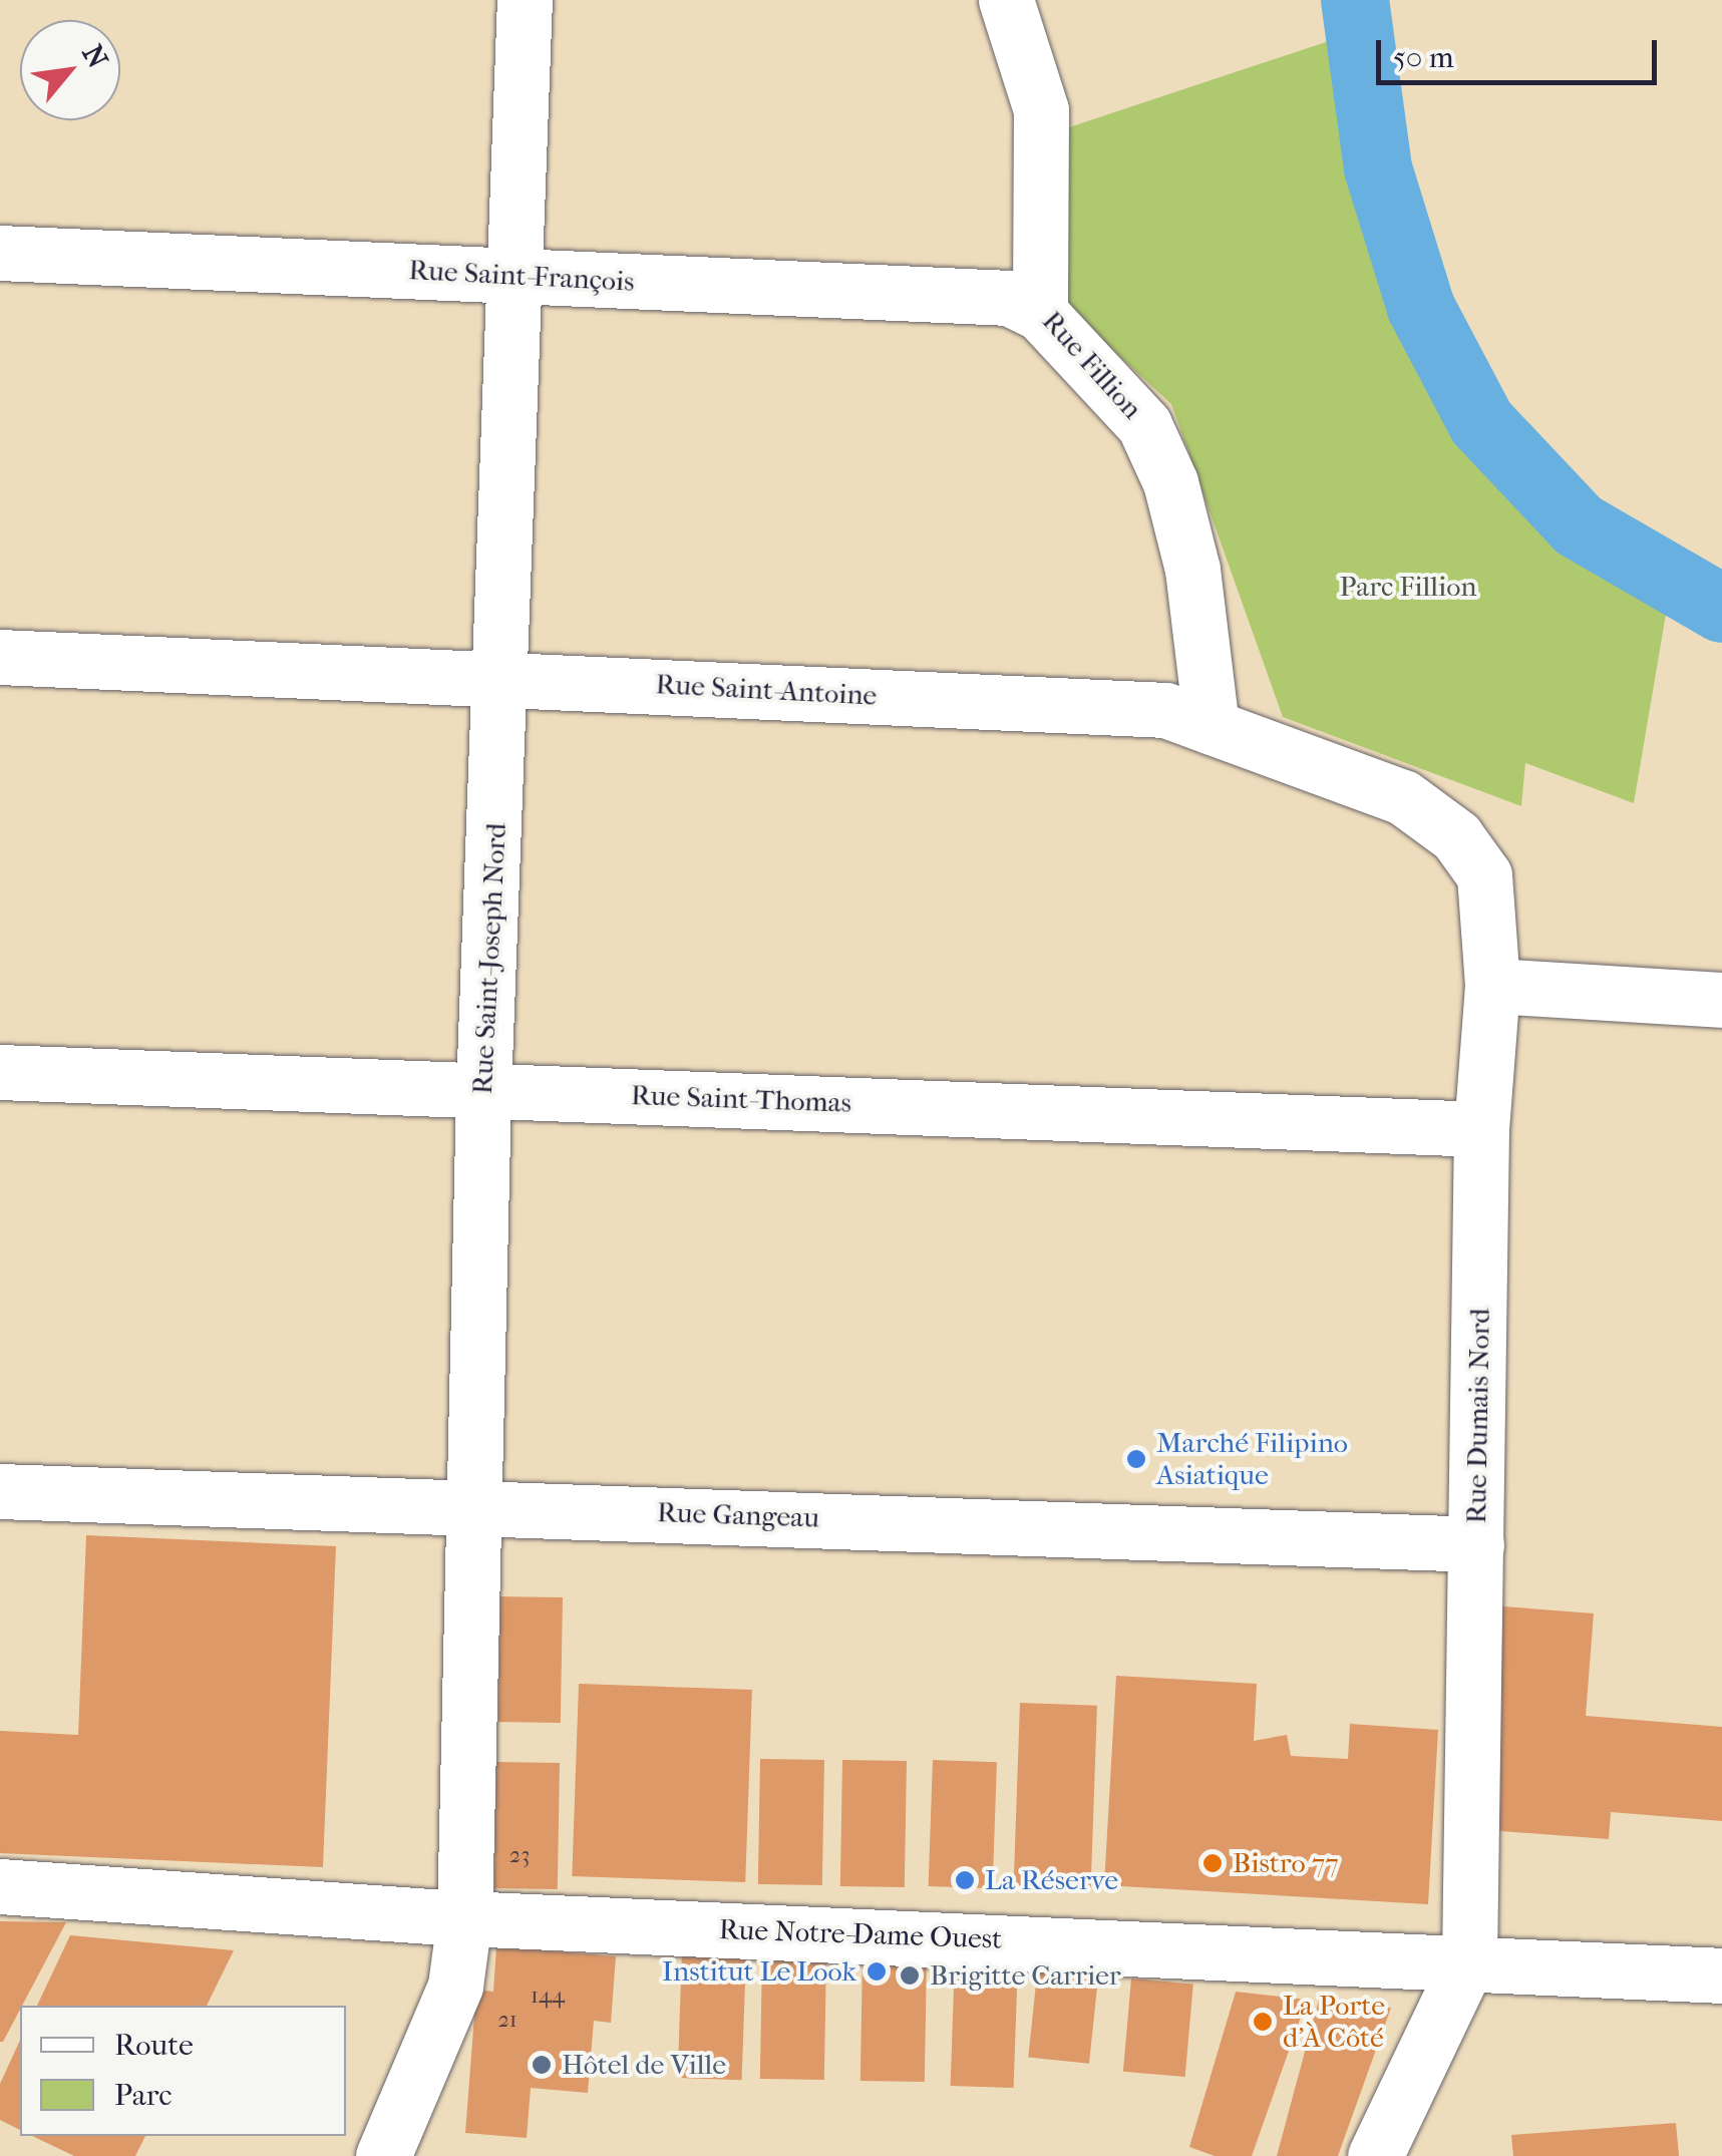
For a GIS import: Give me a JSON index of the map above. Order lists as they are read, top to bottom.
{
  "streets": {
    "street": [
      "Rue Saint-François",
      "Rue Fillion",
      "Rue Saint-Antoine",
      "Rue Saint-Joseph Nord",
      "Rue Saint-Thomas",
      "Rue Dumais Nord",
      "Rue Gangeau",
      "Rue Notre-Dame Ouest"
    ]
  },
  "crossings": [
    ["Rue Saint-François", "Rue Fillion"],
    ["Rue Saint-François", "Rue Saint-Joseph Nord"],
    ["Rue Fillion", "Rue Saint-Antoine"],
    ["Rue Saint-Antoine", "Rue Saint-Joseph Nord"],
    ["Rue Saint-Antoine", "Rue Dumais Nord"],
    ["Rue Saint-Joseph Nord", "Rue Saint-Thomas"],
    ["Rue Saint-Joseph Nord", "Rue Gangeau"],
    ["Rue Saint-Joseph Nord", "Rue Notre-Dame Ouest"],
    ["Rue Saint-Thomas", "Rue Dumais Nord"],
    ["Rue Dumais Nord", "Rue Gangeau"],
    ["Rue Dumais Nord", "Rue Notre-Dame Ouest"]
  ],
  "parks": ["Parc Fillion"],
  "places": [
    "Marché Filipino Asiatique",
    "Bistro 77",
    "La Réserve",
    "Institut Le Look",
    "Brigitte Carrier",
    "La Porte d'À Côté",
    "Hôtel de Ville"
  ],
  "house_numbers": ["23", "144", "21"],
  "legend": ["Route", "Parc"],
  "scale_bar": "50 m",
  "north": "top right"
}
